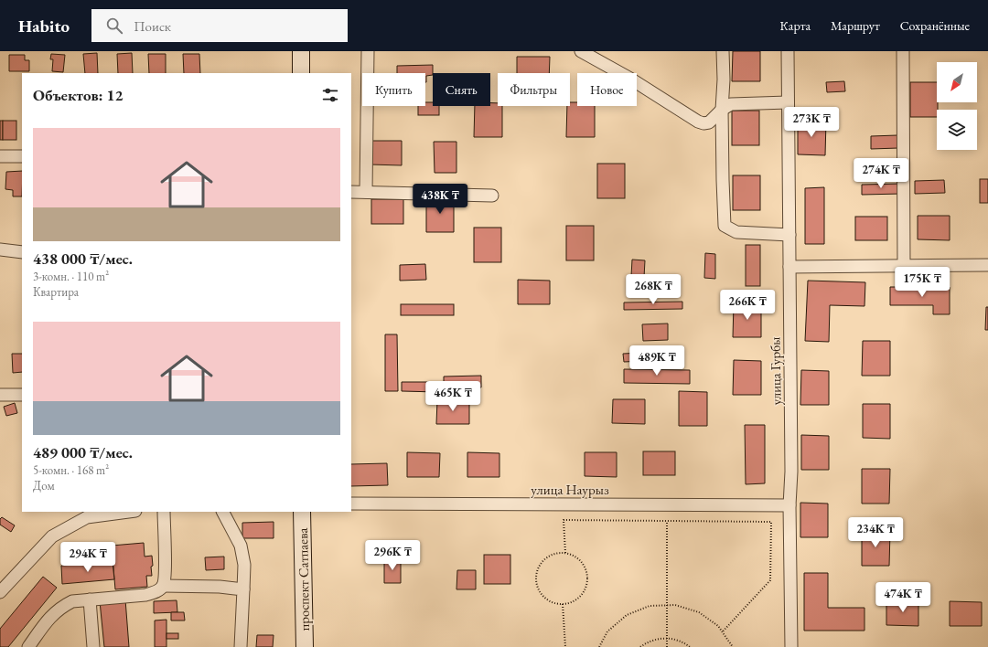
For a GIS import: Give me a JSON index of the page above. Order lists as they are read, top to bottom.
{
  "streets": {
    "street": ["улица Гурбы", "улица Наурыз", "проспект Сатпаева"]
  },
  "crossings": [
    ["улица Гурбы", "улица Наурыз"]
  ],
  "north": "bottom left",
  "page": {
    "header": "Habito",
    "search": "Поиск",
    "nav": ["Карта", "Маршрут", "Сохранённые"],
    "chip": [
      "Купить",
      "Снять",
      "Фильтры",
      "Новое"
    ],
    "heading": "Объектов: 12",
    "price": [
      "273K ₸",
      "274K ₸",
      "438K ₸",
      "175K ₸",
      "268K ₸",
      "266K ₸",
      "489K ₸",
      "465K ₸",
      "234K ₸",
      "296K ₸",
      "294K ₸",
      "474K ₸"
    ],
    "list": [
      {
        "name": "438 000 ₸/мес.",
        "note": "3-комн. · 110 m² · Квартира"
      },
      {
        "name": "489 000 ₸/мес.",
        "note": "5-комн. · 168 m² · Дом"
      }
    ]
  }
}
